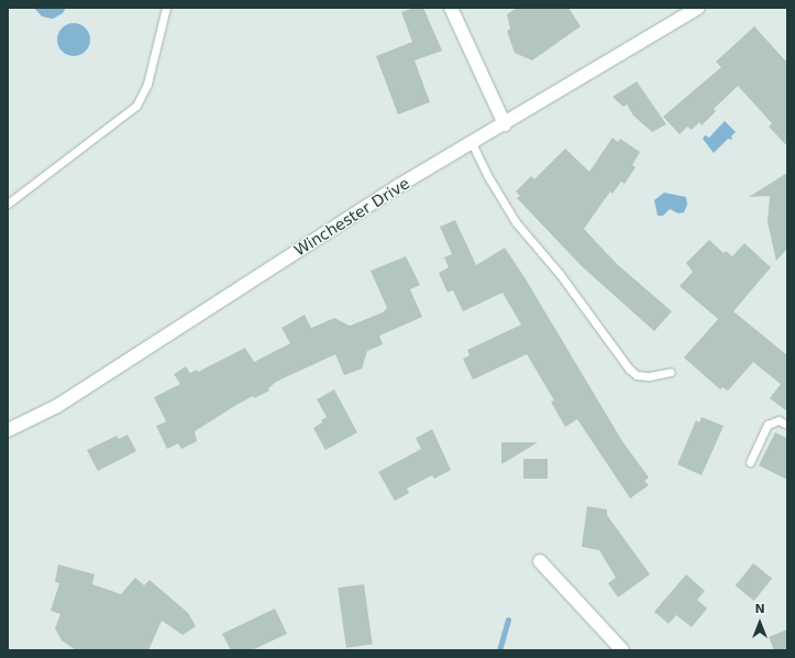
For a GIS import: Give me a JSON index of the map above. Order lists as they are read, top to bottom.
{
  "streets": {
    "street": ["Winchester Drive"]
  },
  "north": "top"
}
